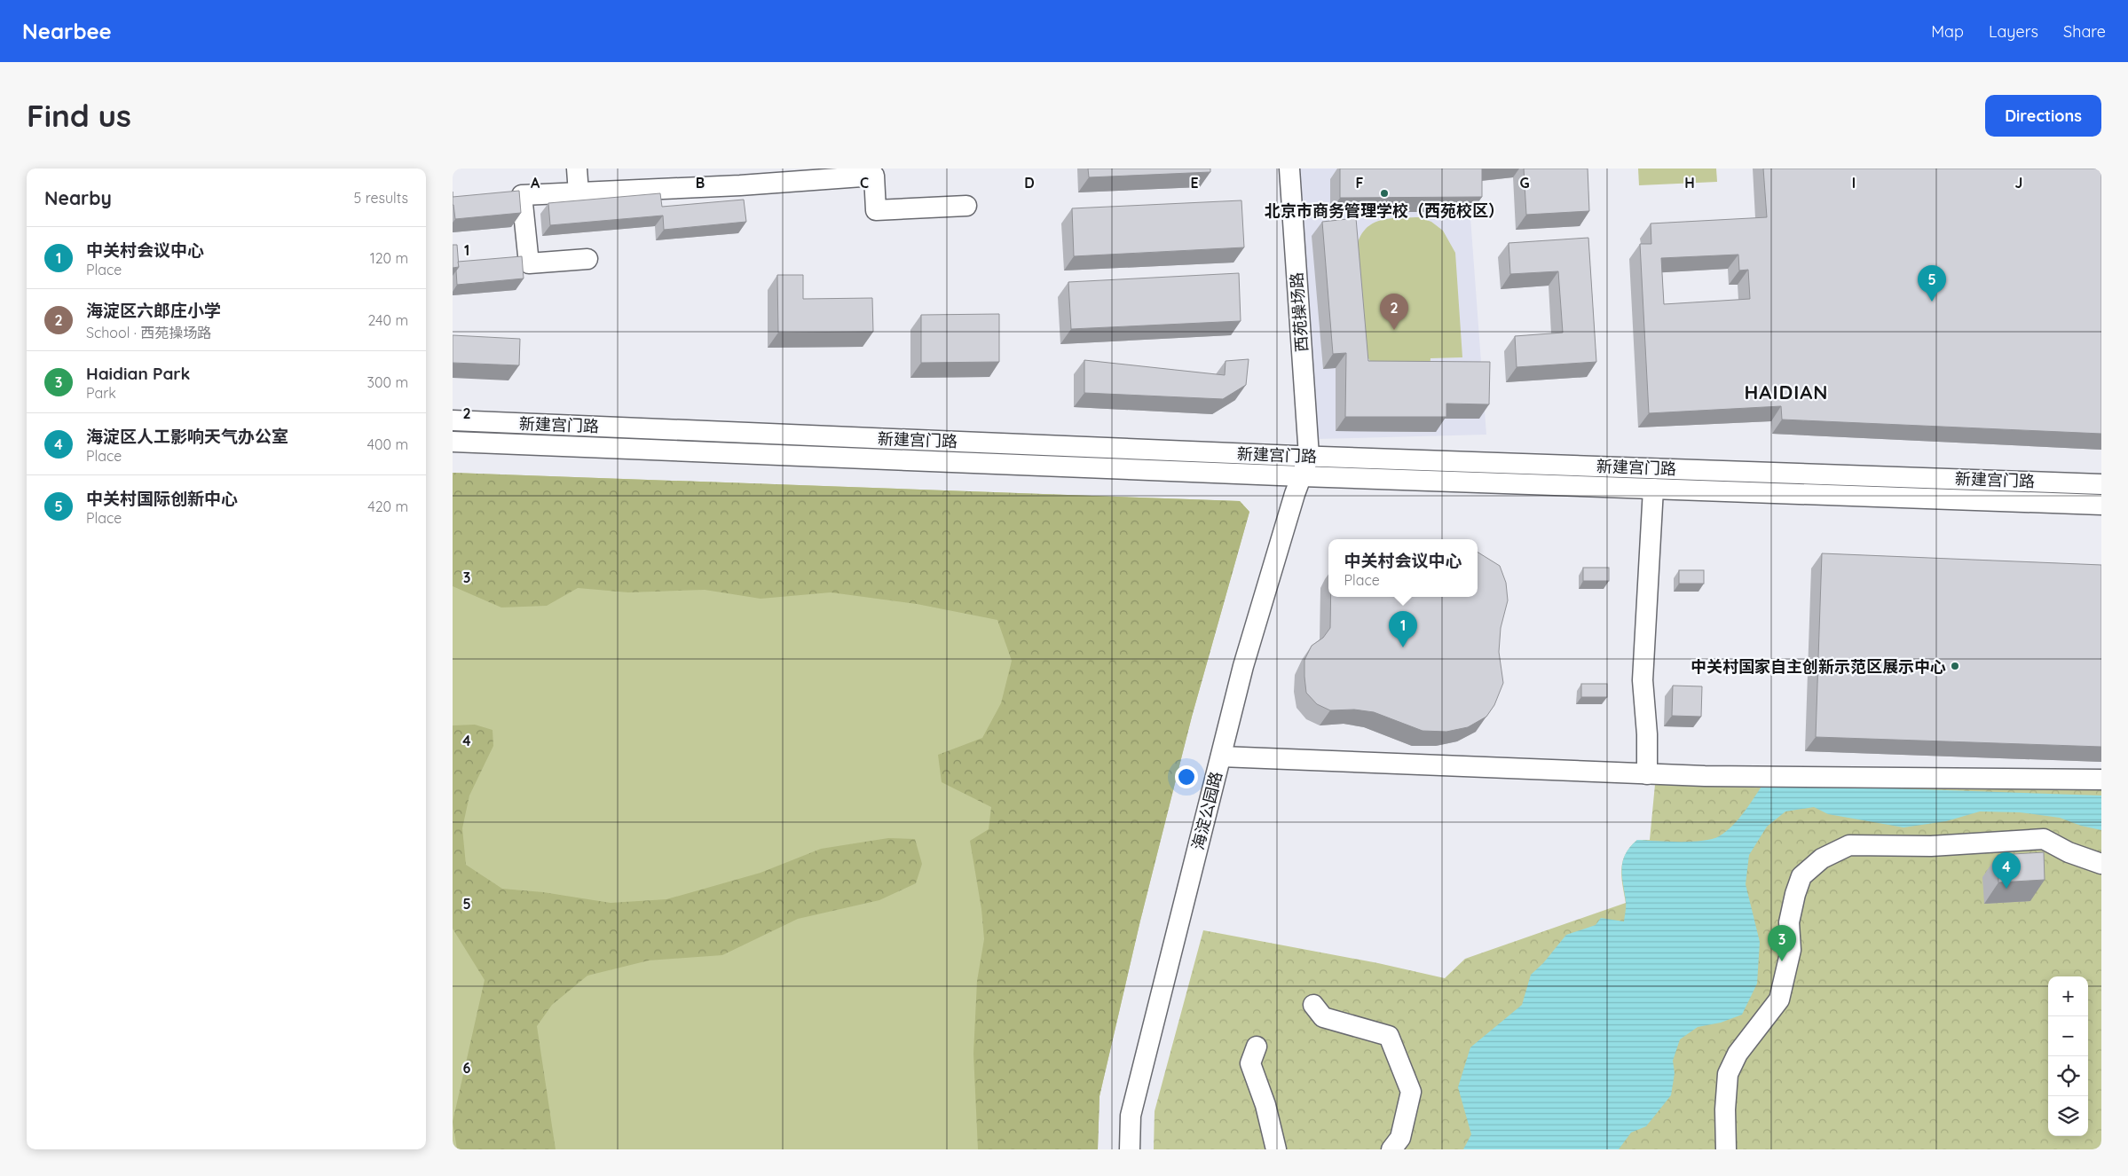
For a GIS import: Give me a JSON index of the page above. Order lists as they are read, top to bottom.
{
  "streets": {
    "street": ["西苑操场路", "新建宫门路", "海淀公园路"]
  },
  "crossings": [
    ["西苑操场路", "新建宫门路"],
    ["西苑操场路", "海淀公园路"],
    ["新建宫门路", "海淀公园路"]
  ],
  "districts": ["HAIDIAN"],
  "places": ["北京市商务管理学校（西苑校区）", "中关村国家自主创新示范区展示中心"],
  "page": {
    "header": "Nearbee",
    "nav": ["Map", "Layers", "Share"],
    "buttons": "Directions",
    "title": "Find us",
    "heading": ["Nearby", "5 results"],
    "list": [
      {
        "mark": "1",
        "name": "中关村会议中心",
        "note": "Place",
        "value": "120 m"
      },
      {
        "mark": "2",
        "name": "海淀区六郎庄小学",
        "note": "School · 西苑操场路",
        "value": "240 m"
      },
      {
        "mark": "3",
        "name": "Haidian Park",
        "note": "Park",
        "value": "300 m"
      },
      {
        "mark": "4",
        "name": "海淀区人工影响天气办公室",
        "note": "Place",
        "value": "400 m"
      },
      {
        "mark": "5",
        "name": "中关村国际创新中心",
        "note": "Place",
        "value": "420 m"
      }
    ],
    "pins": [
      "5",
      "2",
      "1",
      "4",
      "3"
    ],
    "popup": ["中关村会议中心", "Place"],
    "map_buttons": ["+", "−"]
  },
  "grid": {
    "columns": [
      "A",
      "B",
      "C",
      "D",
      "E",
      "F",
      "G",
      "H",
      "I",
      "J"
    ],
    "rows": [
      "1",
      "2",
      "3",
      "4",
      "5",
      "6"
    ]
  }
}
